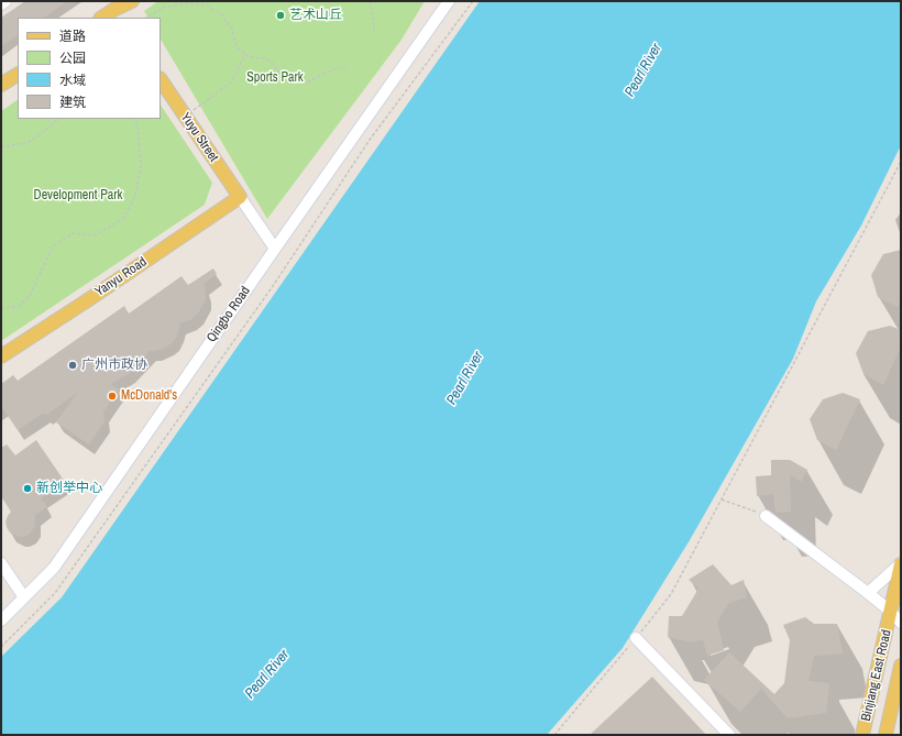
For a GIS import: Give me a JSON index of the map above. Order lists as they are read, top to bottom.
{
  "streets": {
    "main road": ["Yuyu Street", "Yanyu Road", "Binjiang East Road"],
    "street": ["Qingbo Road"]
  },
  "crossings": [
    ["Yuyu Street", "Yanyu Road"]
  ],
  "water": ["Pearl River"],
  "parks": ["Sports Park", "Development Park"],
  "places": [
    "艺术山丘",
    "广州市政协",
    "McDonald's",
    "新创举中心"
  ],
  "legend": [
    "道路",
    "公园",
    "水域",
    "建筑"
  ]
}
